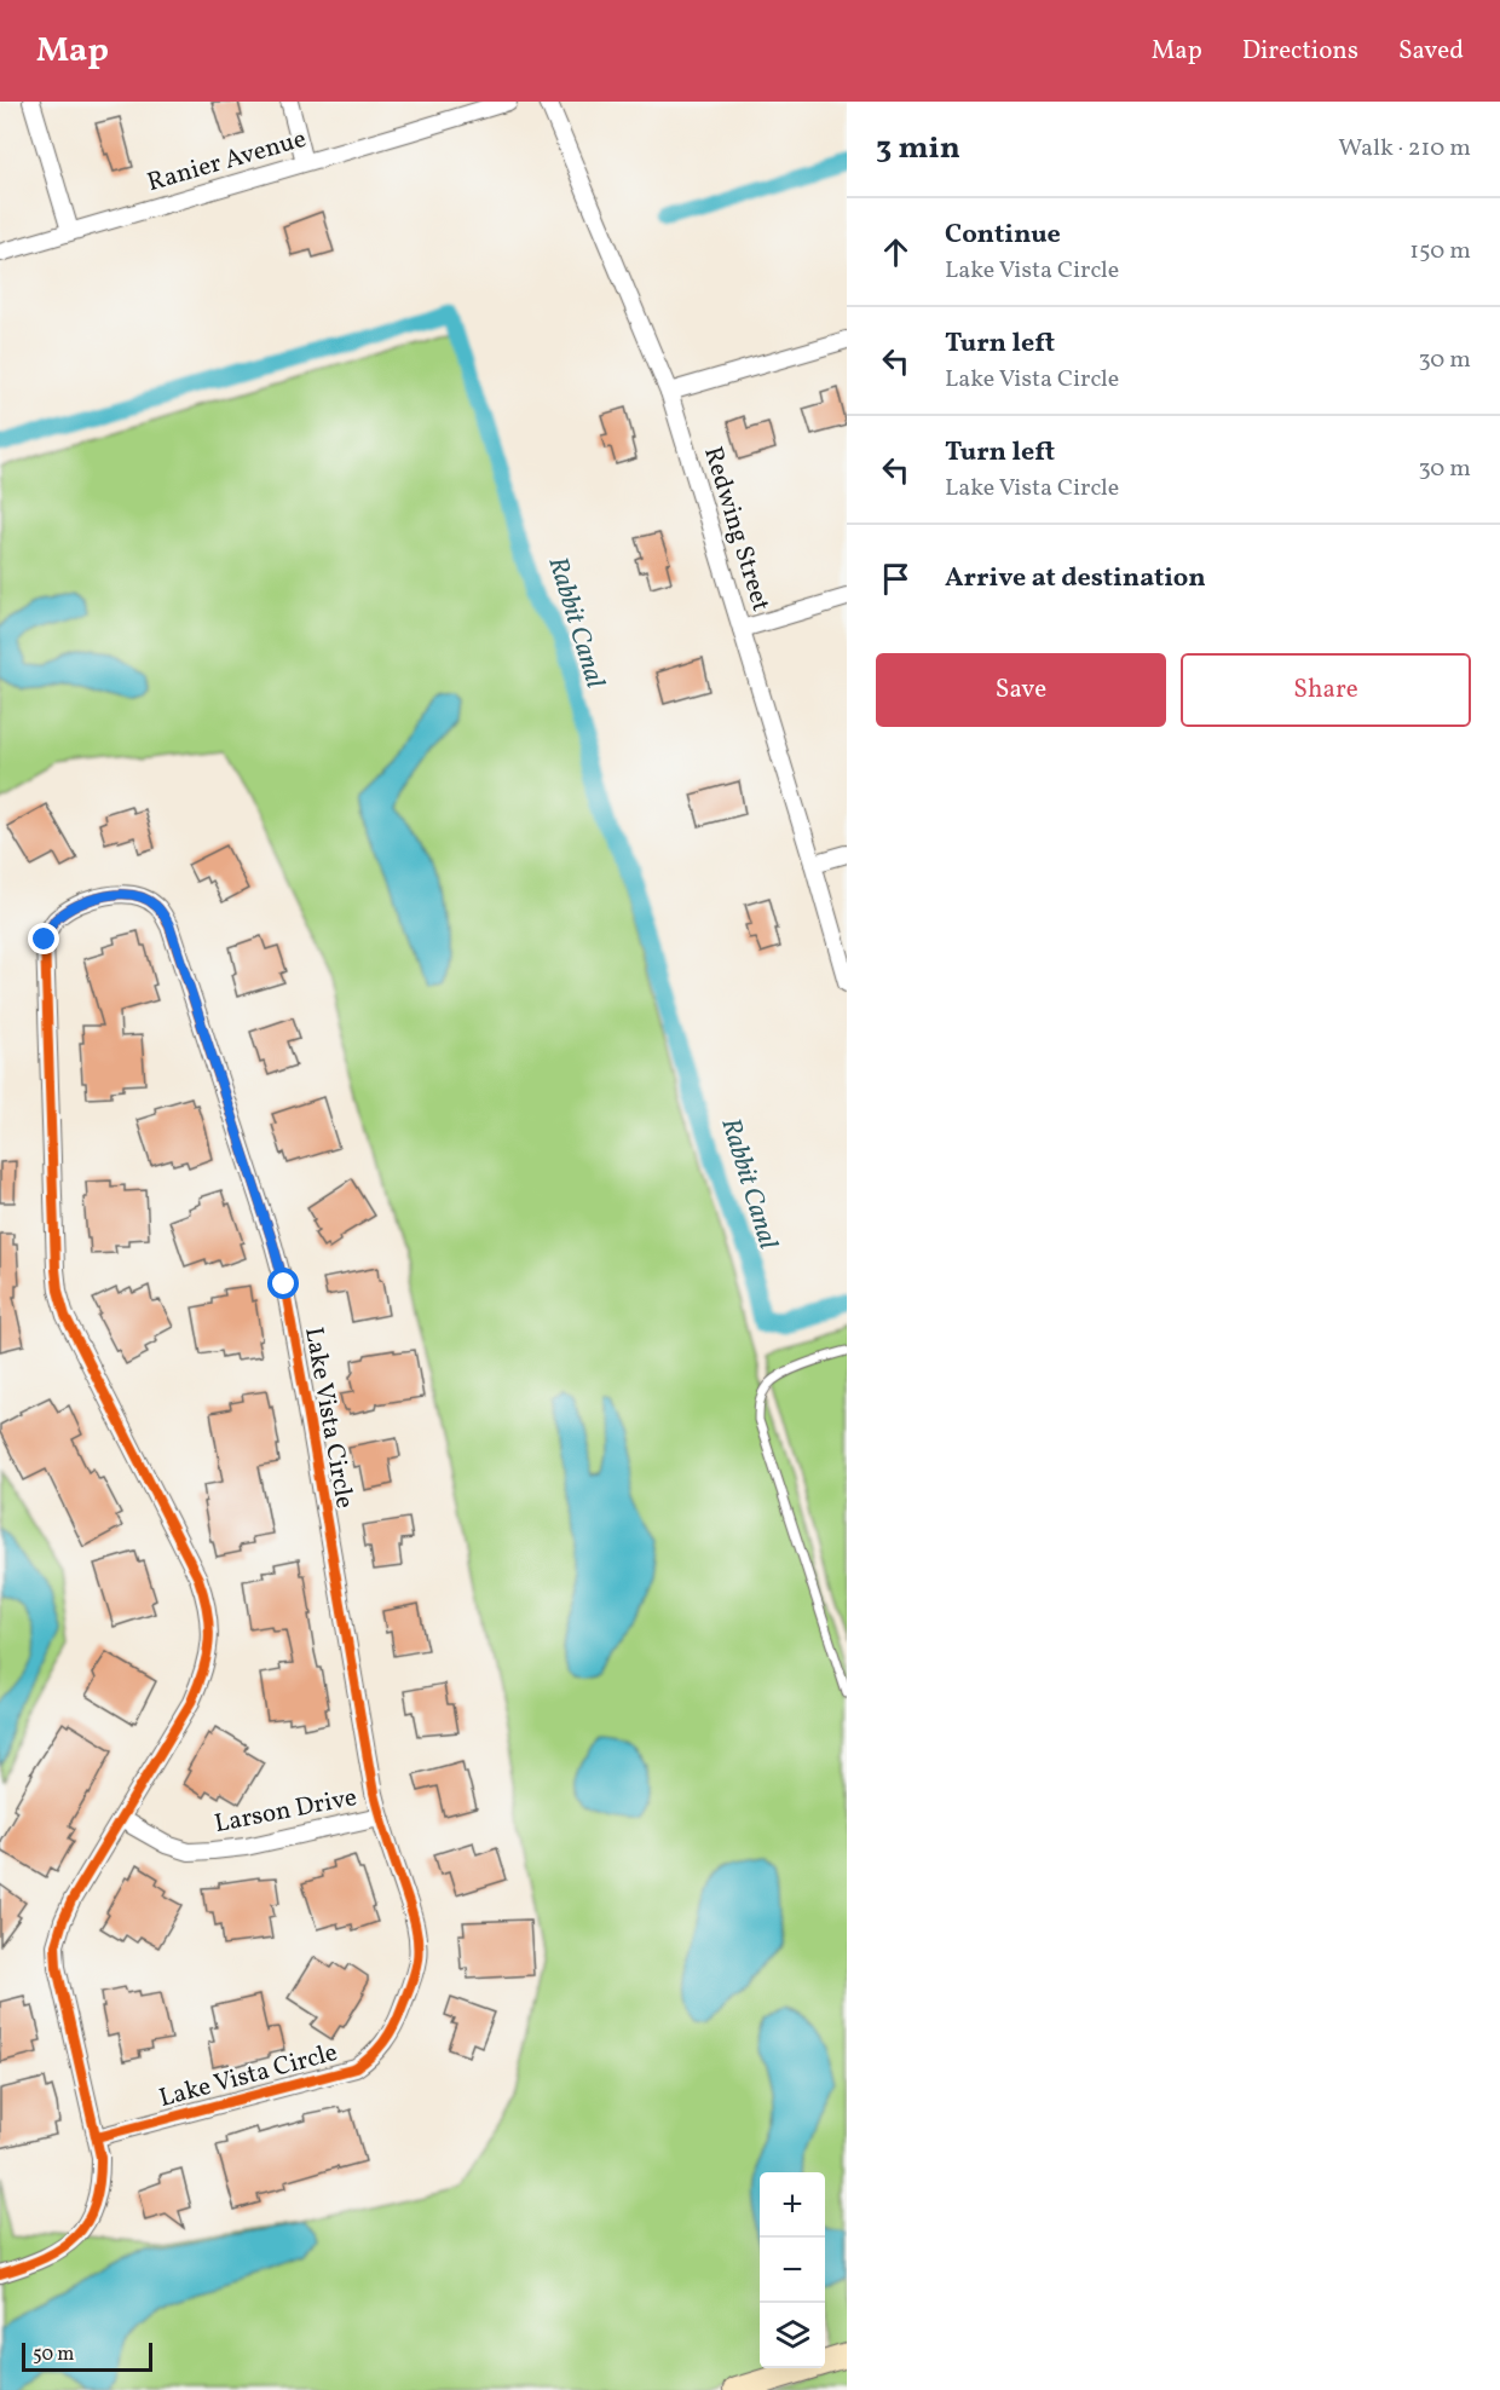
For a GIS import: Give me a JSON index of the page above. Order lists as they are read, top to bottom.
{
  "streets": {
    "street": [
      "Ranier Avenue",
      "Redwing Street",
      "Lake Vista Circle",
      "Larson Drive"
    ]
  },
  "crossings": [
    ["Lake Vista Circle", "Larson Drive"]
  ],
  "water": ["Rabbit Canal"],
  "scale_bar": "50 m",
  "page": {
    "header": "Map",
    "nav": ["Map", "Directions", "Saved"],
    "heading": ["3 min", "Walk · 210 m"],
    "list": [
      ["Continue", "Lake Vista Circle", "150 m"],
      ["Turn left", "Lake Vista Circle", "30 m"],
      ["Turn left", "Lake Vista Circle", "30 m"],
      "Arrive at destination"
    ],
    "buttons": ["Save", "Share"],
    "map_buttons": ["+", "−"],
    "scale": "50 m"
  }
}
